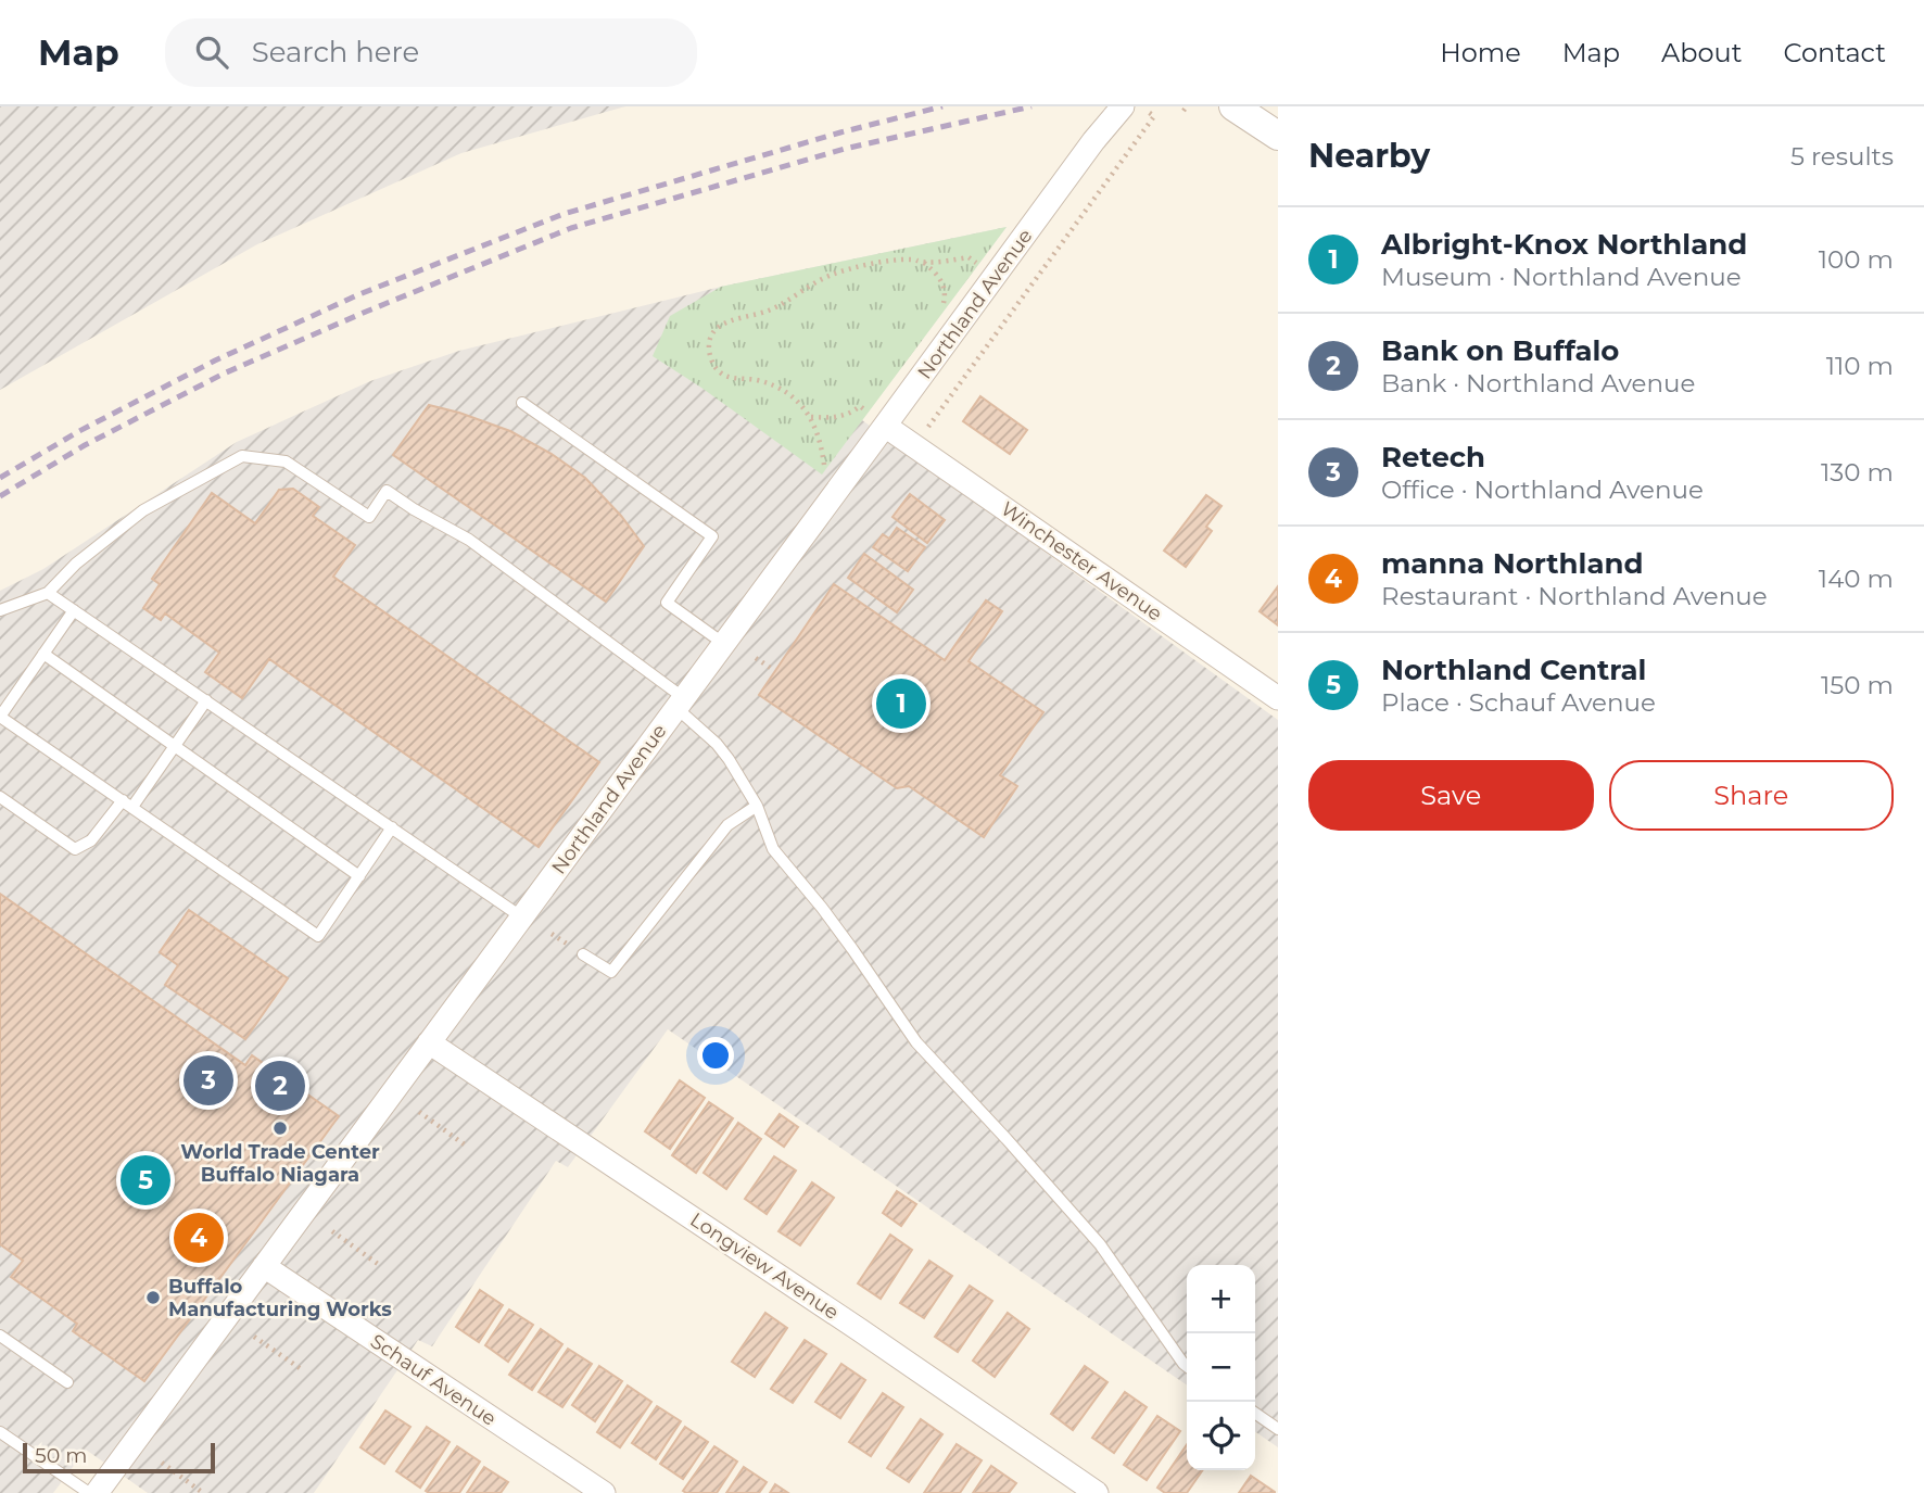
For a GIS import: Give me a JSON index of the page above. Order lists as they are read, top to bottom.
{
  "streets": {
    "street": [
      "Northland Avenue",
      "Winchester Avenue",
      "Longview Avenue",
      "Schauf Avenue"
    ]
  },
  "crossings": [
    ["Northland Avenue", "Winchester Avenue"],
    ["Northland Avenue", "Longview Avenue"],
    ["Northland Avenue", "Schauf Avenue"]
  ],
  "places": ["World Trade Center Buffalo Niagara", "Buffalo Manufacturing Works"],
  "scale_bar": "50 m",
  "page": {
    "header": "Map",
    "search": "Search here",
    "nav": [
      "Home",
      "Map",
      "About",
      "Contact"
    ],
    "heading": ["Nearby", "5 results"],
    "list": [
      {
        "mark": "1",
        "name": "Albright-Knox Northland",
        "note": "Museum · Northland Avenue",
        "value": "100 m"
      },
      {
        "mark": "2",
        "name": "Bank on Buffalo",
        "note": "Bank · Northland Avenue",
        "value": "110 m"
      },
      {
        "mark": "3",
        "name": "Retech",
        "note": "Office · Northland Avenue",
        "value": "130 m"
      },
      {
        "mark": "4",
        "name": "manna Northland",
        "note": "Restaurant · Northland Avenue",
        "value": "140 m"
      },
      {
        "mark": "5",
        "name": "Northland Central",
        "note": "Place · Schauf Avenue",
        "value": "150 m"
      }
    ],
    "pins": [
      "1",
      "3",
      "2",
      "5",
      "4"
    ],
    "buttons": ["Save", "Share"],
    "map_buttons": ["+", "−"],
    "scale": "50 m"
  }
}
